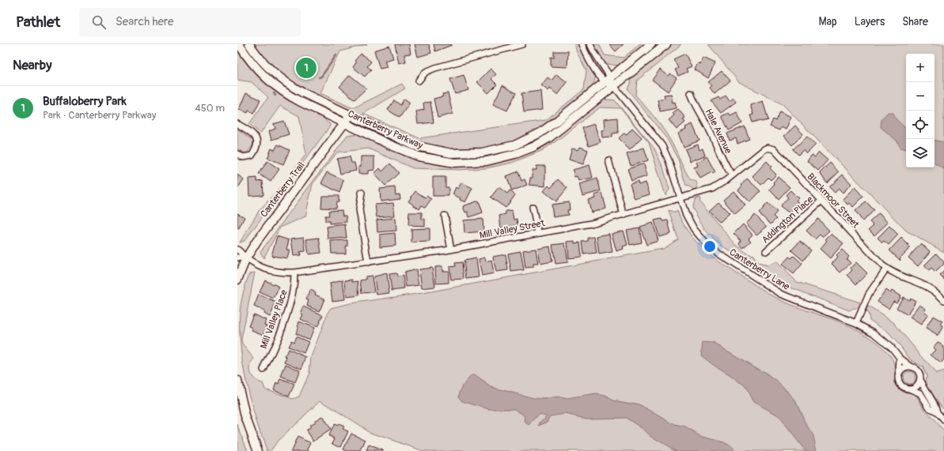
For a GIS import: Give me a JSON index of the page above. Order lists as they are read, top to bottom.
{
  "streets": {
    "street": [
      "Canterberry Parkway",
      "Hale Avenue",
      "Canterberry Trail",
      "Blackmoor Street",
      "Addington Place",
      "Mill Valley Street",
      "Canterberry Lane",
      "Mill Valley Place"
    ]
  },
  "crossings": [
    ["Canterberry Parkway", "Canterberry Trail"],
    ["Canterberry Parkway", "Canterberry Lane"],
    ["Hale Avenue", "Mill Valley Street"],
    ["Canterberry Trail", "Mill Valley Street"],
    ["Blackmoor Street", "Addington Place"],
    ["Blackmoor Street", "Mill Valley Street"],
    ["Mill Valley Street", "Canterberry Lane"],
    ["Mill Valley Street", "Mill Valley Place"]
  ],
  "page": {
    "header": "Pathlet",
    "search": "Search here",
    "nav": ["Map", "Layers", "Share"],
    "heading": "Nearby",
    "map_buttons": ["+", "−"],
    "pins": "1",
    "list": [
      {
        "mark": "1",
        "name": "Buffaloberry Park",
        "note": "Park · Canterberry Parkway",
        "value": "450 m"
      }
    ]
  }
}
